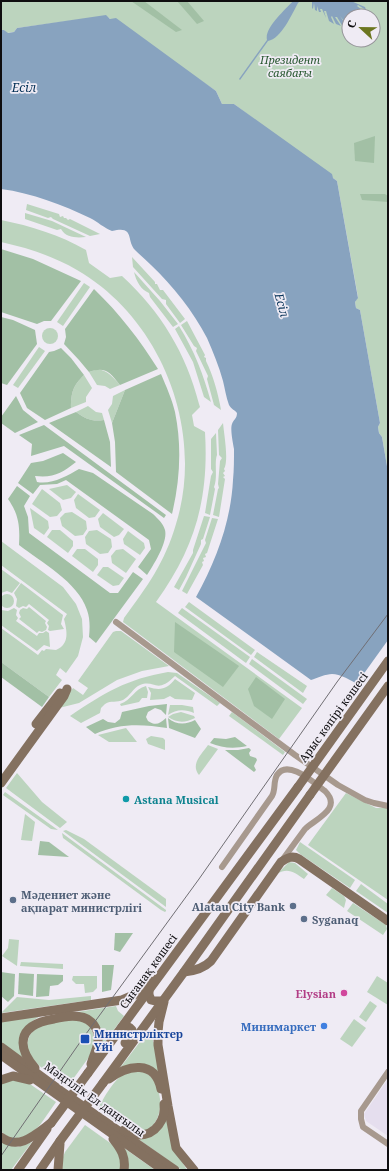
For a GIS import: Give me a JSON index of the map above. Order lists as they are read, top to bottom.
{
  "streets": {
    "main road": ["Арыс көпірі көшесі", "Сығанақ көшесі", "Мәңгілік Ел даңғылы"]
  },
  "crossings": [
    ["Арыс көпірі көшесі", "Сығанақ көшесі"]
  ],
  "water": ["Есіл"],
  "parks": ["Президент саябағы"],
  "places": {
    "other": [
      "Astana Musical",
      "Мәдениет және ақпарат министрлігі",
      "Alatau City Bank",
      "Syganaq",
      "Elysian",
      "Минимаркет"
    ],
    "transit": ["Министрліктер Үйі"]
  },
  "north": "left"
}
